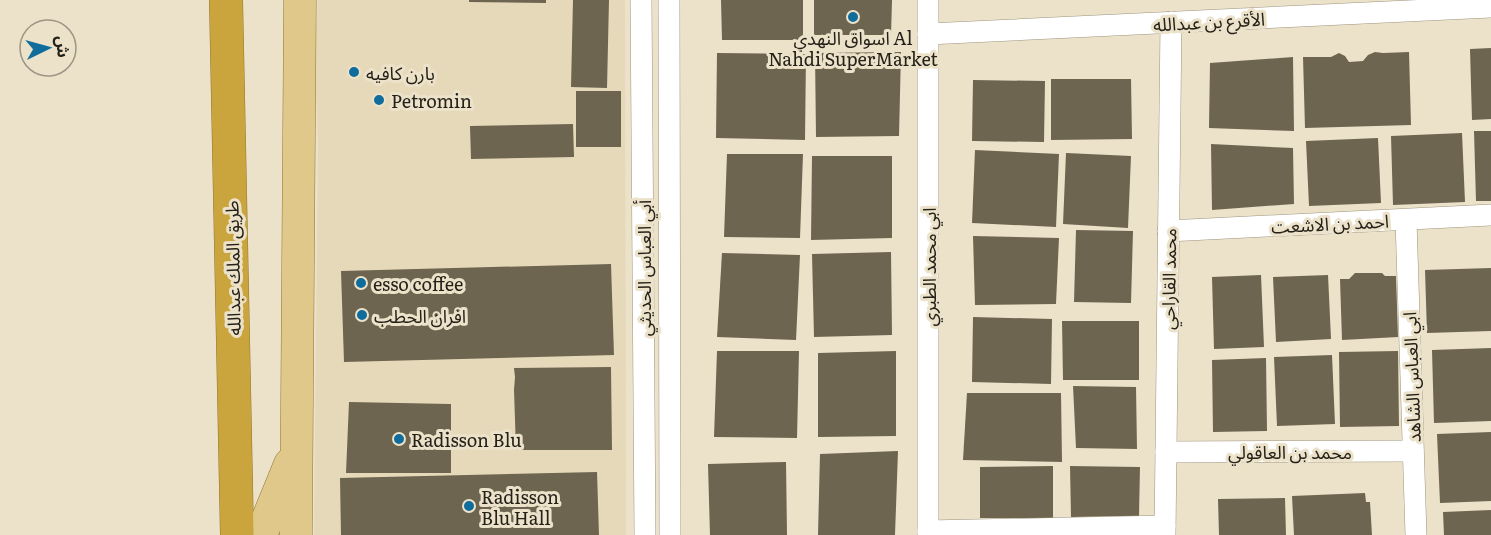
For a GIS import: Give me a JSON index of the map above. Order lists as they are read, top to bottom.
{
  "streets": {
    "highway": ["طريق الملك عبدالله"],
    "street": [
      "الأقرع بن عبدالله",
      "احمد بن الاشعت",
      "ابي محمد الطبري",
      "أبي العباس الحديثي",
      "محمد القاراحي",
      "ابي العباس الشاهد",
      "محمد بن العاقولي"
    ]
  },
  "crossings": [
    ["الأقرع بن عبدالله", "ابي محمد الطبري"],
    ["الأقرع بن عبدالله", "محمد القاراحي"],
    ["احمد بن الاشعت", "محمد القاراحي"],
    ["احمد بن الاشعت", "ابي العباس الشاهد"],
    ["محمد القاراحي", "محمد بن العاقولي"],
    ["ابي العباس الشاهد", "محمد بن العاقولي"]
  ],
  "places": [
    "اسواق النهدي Al Nahdi SuperMarket",
    "بارن كافيه",
    "Petromin",
    "esso coffee",
    "افران الحطب",
    "Radisson Blu",
    "Radisson Blu Hall"
  ],
  "north": "right"
}
